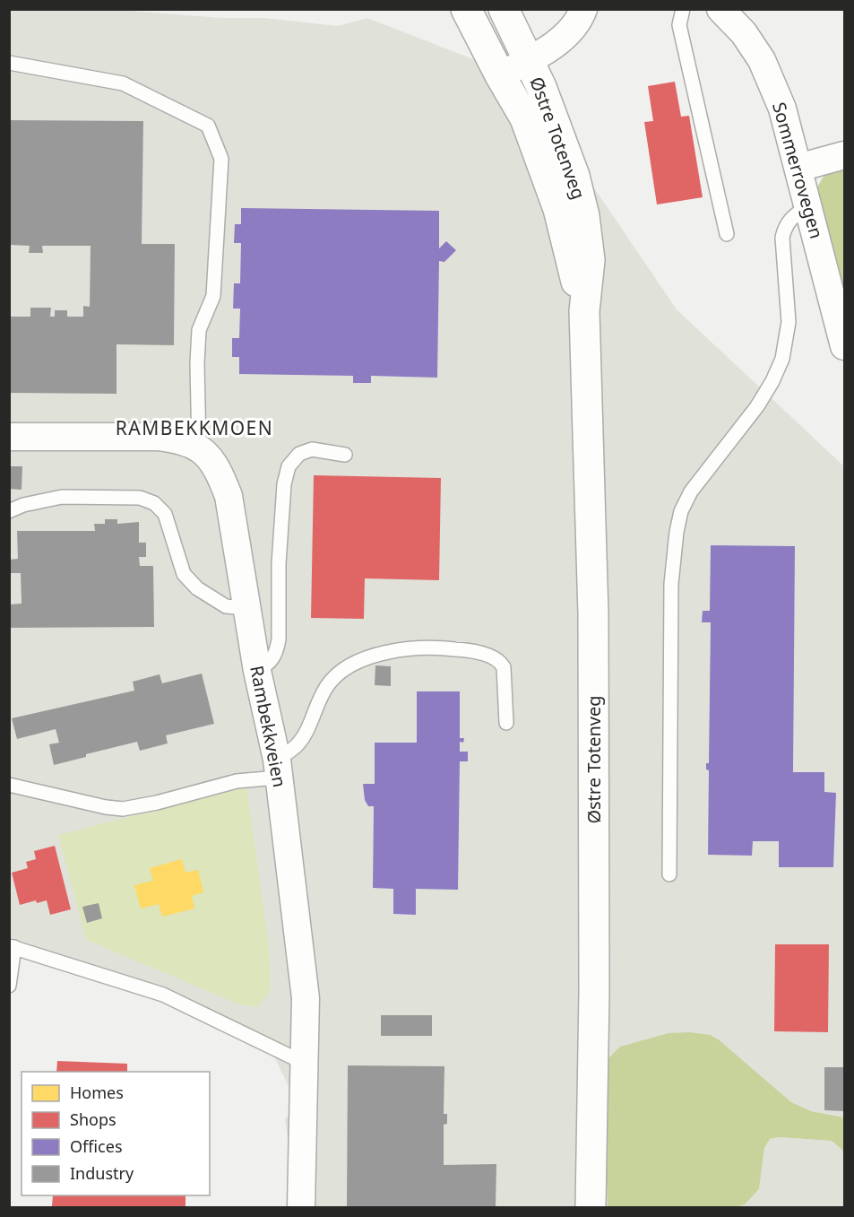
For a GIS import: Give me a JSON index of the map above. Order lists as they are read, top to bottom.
{
  "streets": {
    "main road": ["Østre Totenveg"],
    "street": ["Sommerrovegen", "Rambekkveien"]
  },
  "districts": ["RAMBEKKMOEN"],
  "legend": [
    "Homes",
    "Shops",
    "Offices",
    "Industry"
  ]
}
